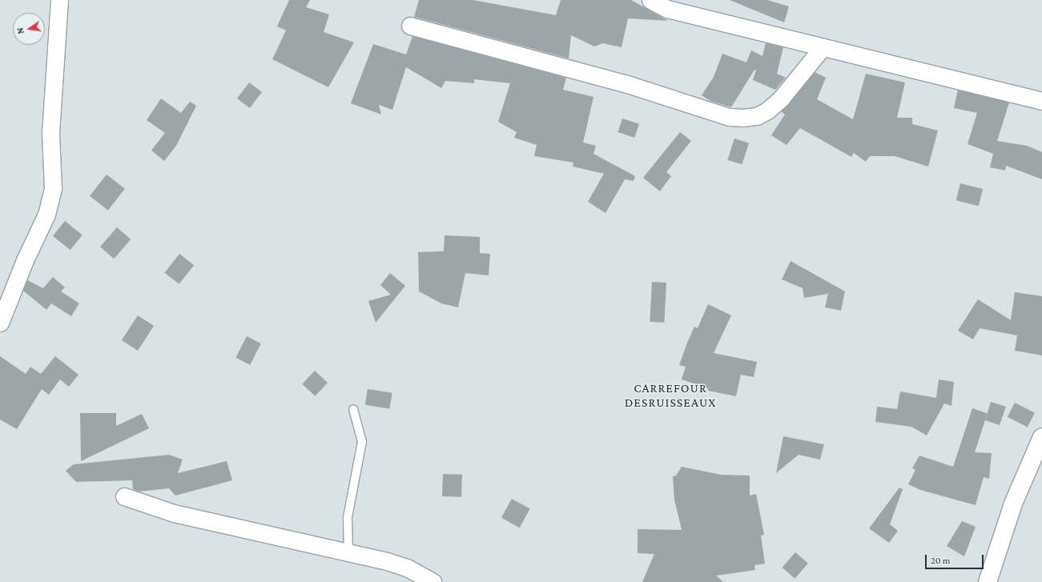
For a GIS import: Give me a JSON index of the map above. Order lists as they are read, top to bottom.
{
  "districts": ["CARREFOUR DESRUISSEAUX"],
  "scale_bar": "20 m",
  "north": "left"
}
